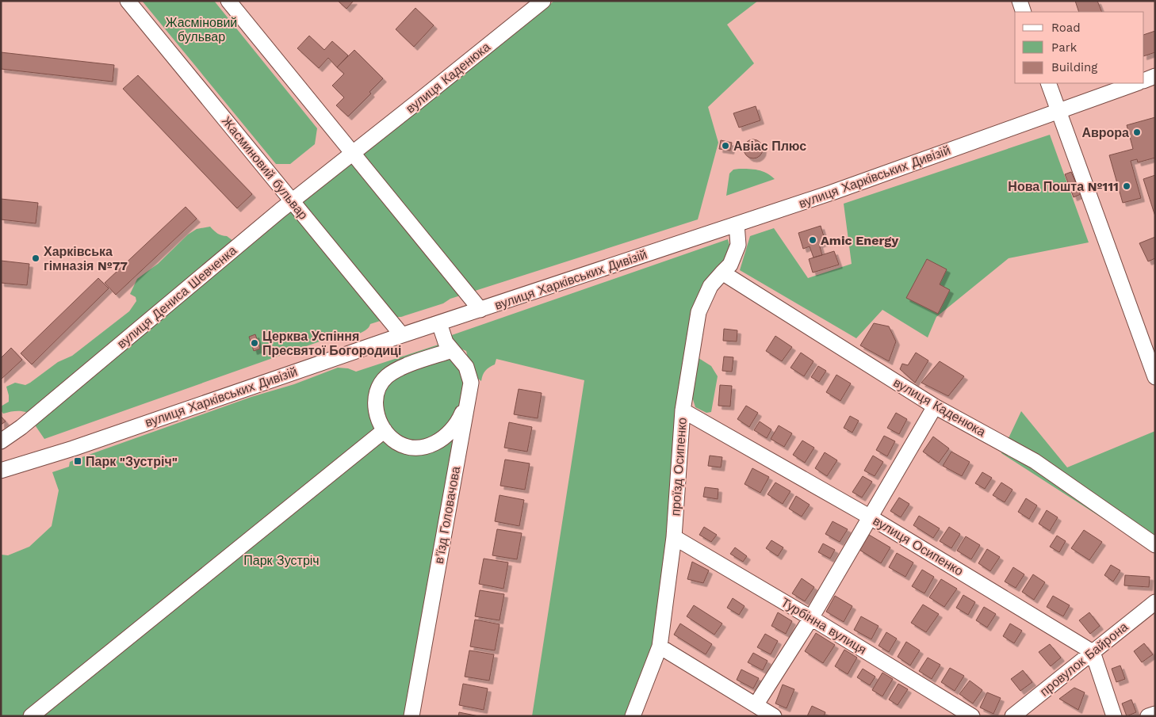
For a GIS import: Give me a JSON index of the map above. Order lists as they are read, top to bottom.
{
  "streets": {
    "street": [
      "вулиця Каденюка",
      "Жасминовий бульвар",
      "вулиця Харківських Дивізій",
      "вулиця Дениса Шевченка",
      "проїзд Осипенко",
      "в'їзд Головачова",
      "вулиця Осипенко",
      "Турбінна вулиця",
      "провулок Байрона"
    ]
  },
  "crossings": [
    ["вулиця Каденюка", "вулиця Дениса Шевченка"],
    ["вулиця Каденюка", "проїзд Осипенко"],
    ["Жасминовий бульвар", "вулиця Харківських Дивізій"],
    ["Жасминовий бульвар", "вулиця Дениса Шевченка"],
    ["вулиця Харківських Дивізій", "проїзд Осипенко"],
    ["вулиця Харківських Дивізій", "в'їзд Головачова"],
    ["проїзд Осипенко", "вулиця Осипенко"],
    ["проїзд Осипенко", "Турбінна вулиця"],
    ["вулиця Осипенко", "провулок Байрона"]
  ],
  "parks": ["Жасміновий бульвар", "Парк Зустріч"],
  "places": {
    "other": [
      "Аврора",
      "Авіас Плюс",
      "Нова Пошта №111",
      "Amic Energy",
      "Харківська гімназія №77",
      "Церква Успіння Пресвятої Богородиці"
    ],
    "transit": ["Парк \"Зустріч\""]
  },
  "legend": ["Road", "Park", "Building"]
}
